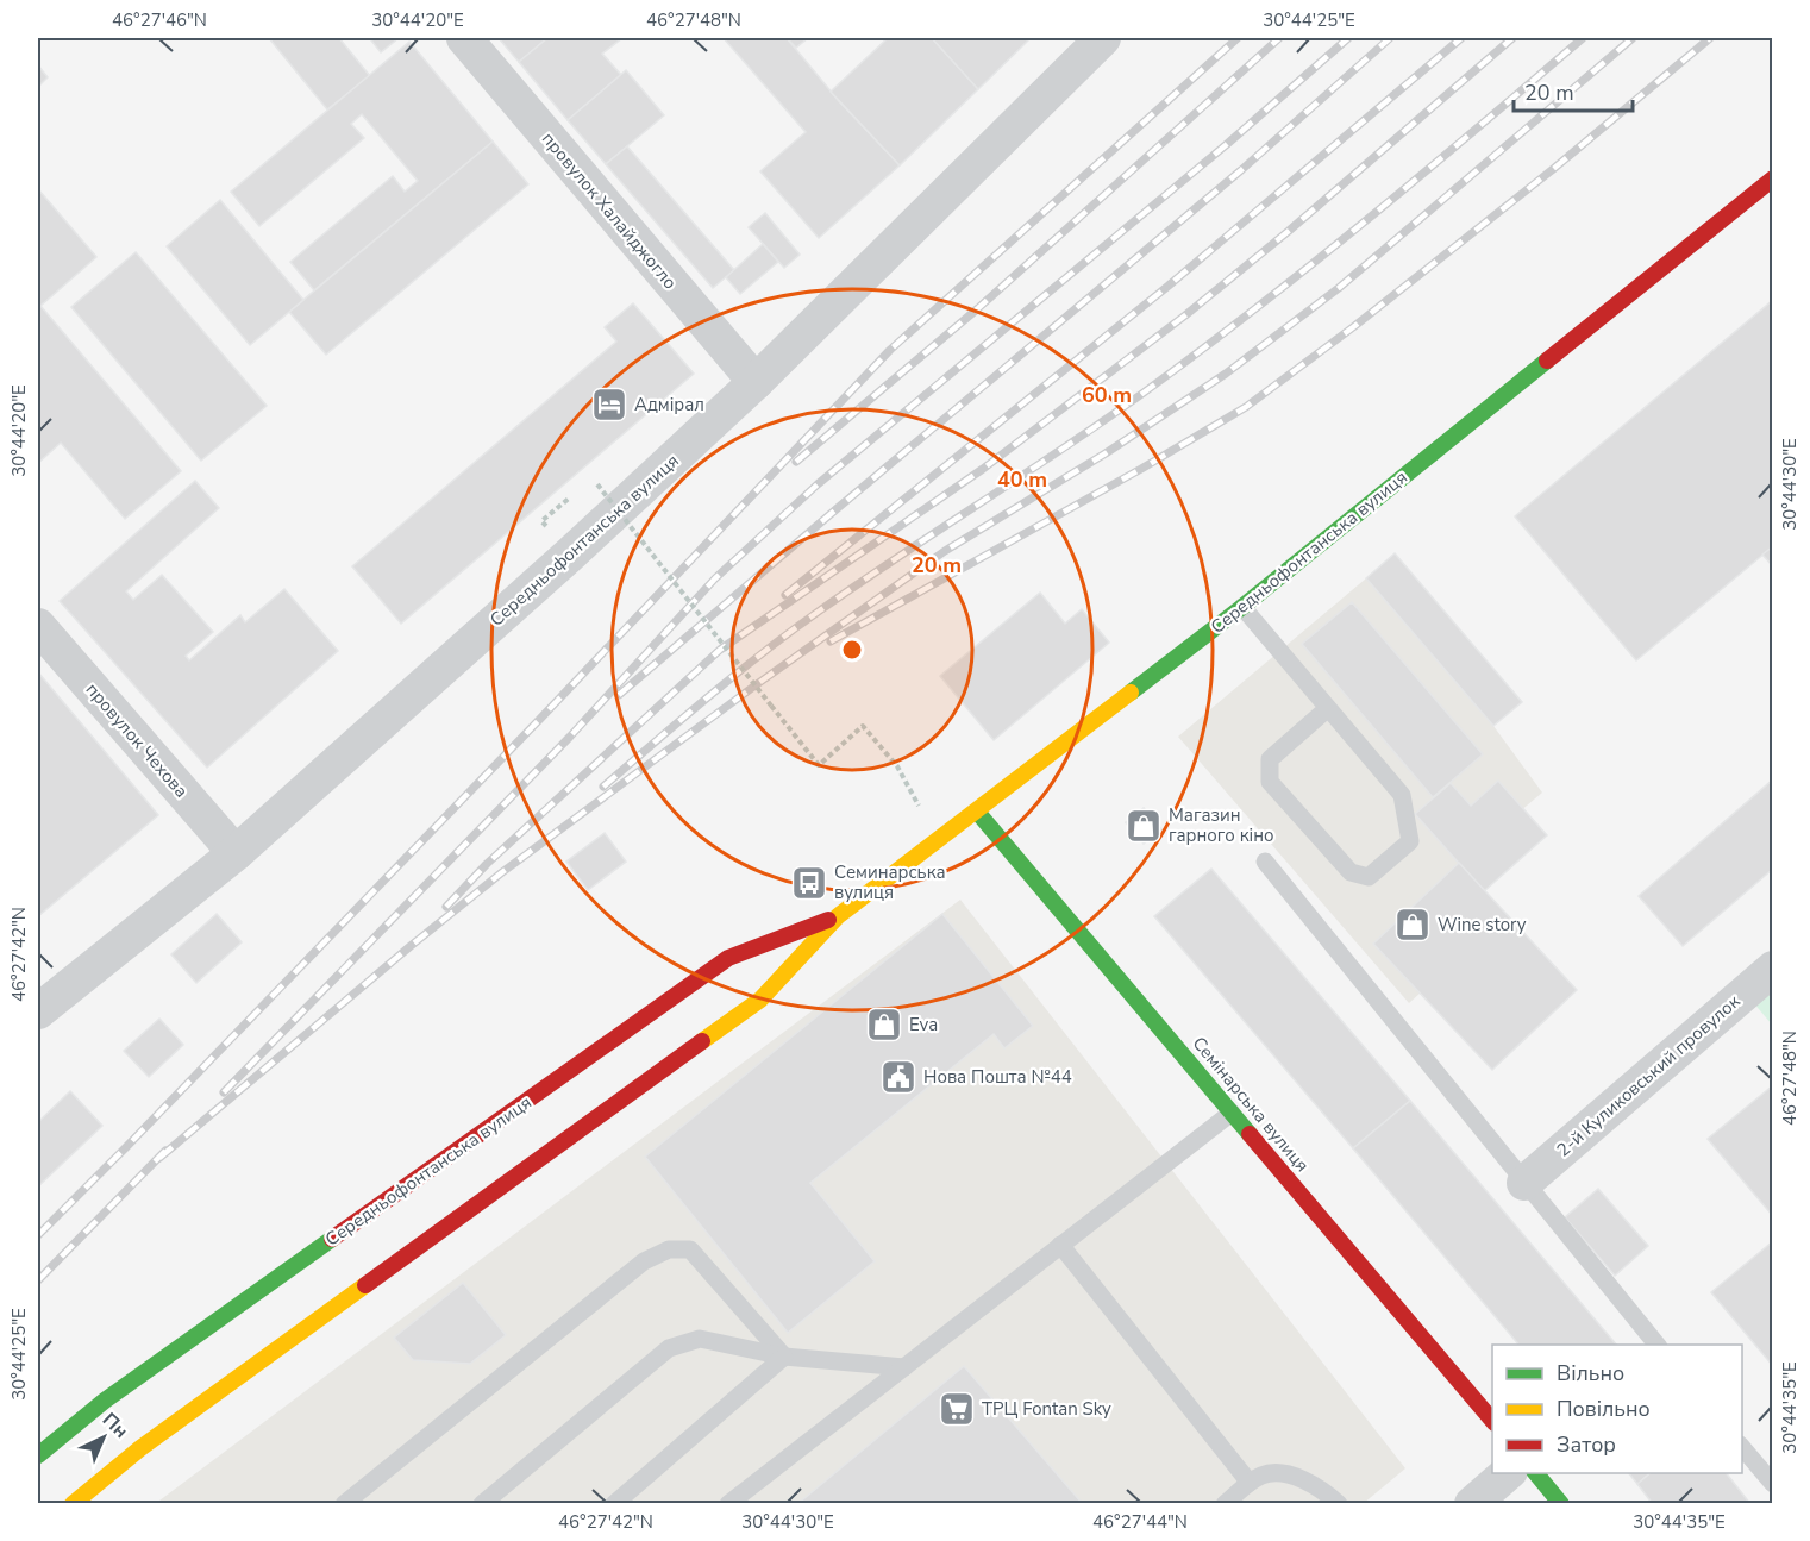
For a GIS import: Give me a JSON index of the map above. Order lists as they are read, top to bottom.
{
  "streets": {
    "main road": ["Середньофонтанська вулиця", "Семінарська вулиця"],
    "street": ["провулок Халайджогло", "провулок Чехова", "2-й Куликовський провулок"]
  },
  "crossings": [
    ["провулок Халайджогло", "Середньофонтанська вулиця"],
    ["Середньофонтанська вулиця", "провулок Чехова"],
    ["Середньофонтанська вулиця", "Семінарська вулиця"]
  ],
  "places": {
    "hotel": ["Адмірал"],
    "shop": ["Магазин гарного кіно", "Wine story", "Eva"],
    "bus stop": ["Семинарська вулиця"],
    "public building": ["Нова Пошта №44"],
    "supermarket": ["ТРЦ Fontan Sky"]
  },
  "legend": ["Вільно", "Повільно", "Затор"],
  "scale_bar": "20 m",
  "north": "top right",
  "coordinates": [
    "46°27'46\"N",
    "30°44'20\"E",
    "46°27'48\"N",
    "30°44'25\"E",
    "30°44'30\"E",
    "46°27'42\"N",
    "30°44'35\"E",
    "46°27'44\"N"
  ],
  "rings": ["60 m", "40 m", "20 m"]
}
